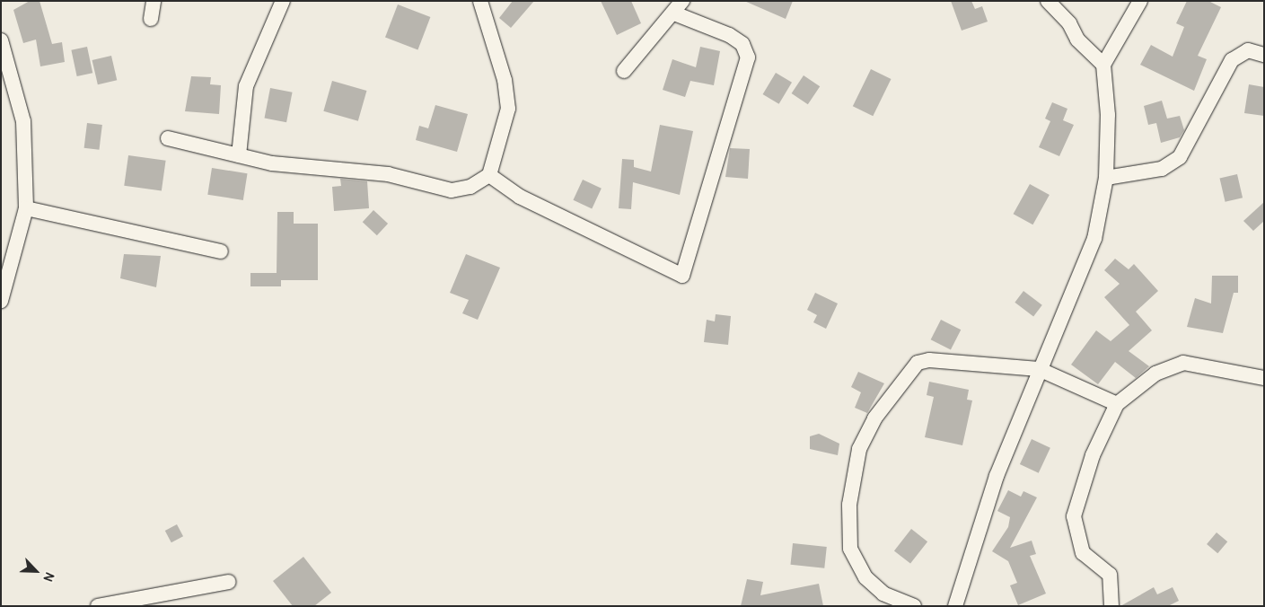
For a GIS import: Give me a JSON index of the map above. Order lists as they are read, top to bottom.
{
  "north": "bottom right"
}
